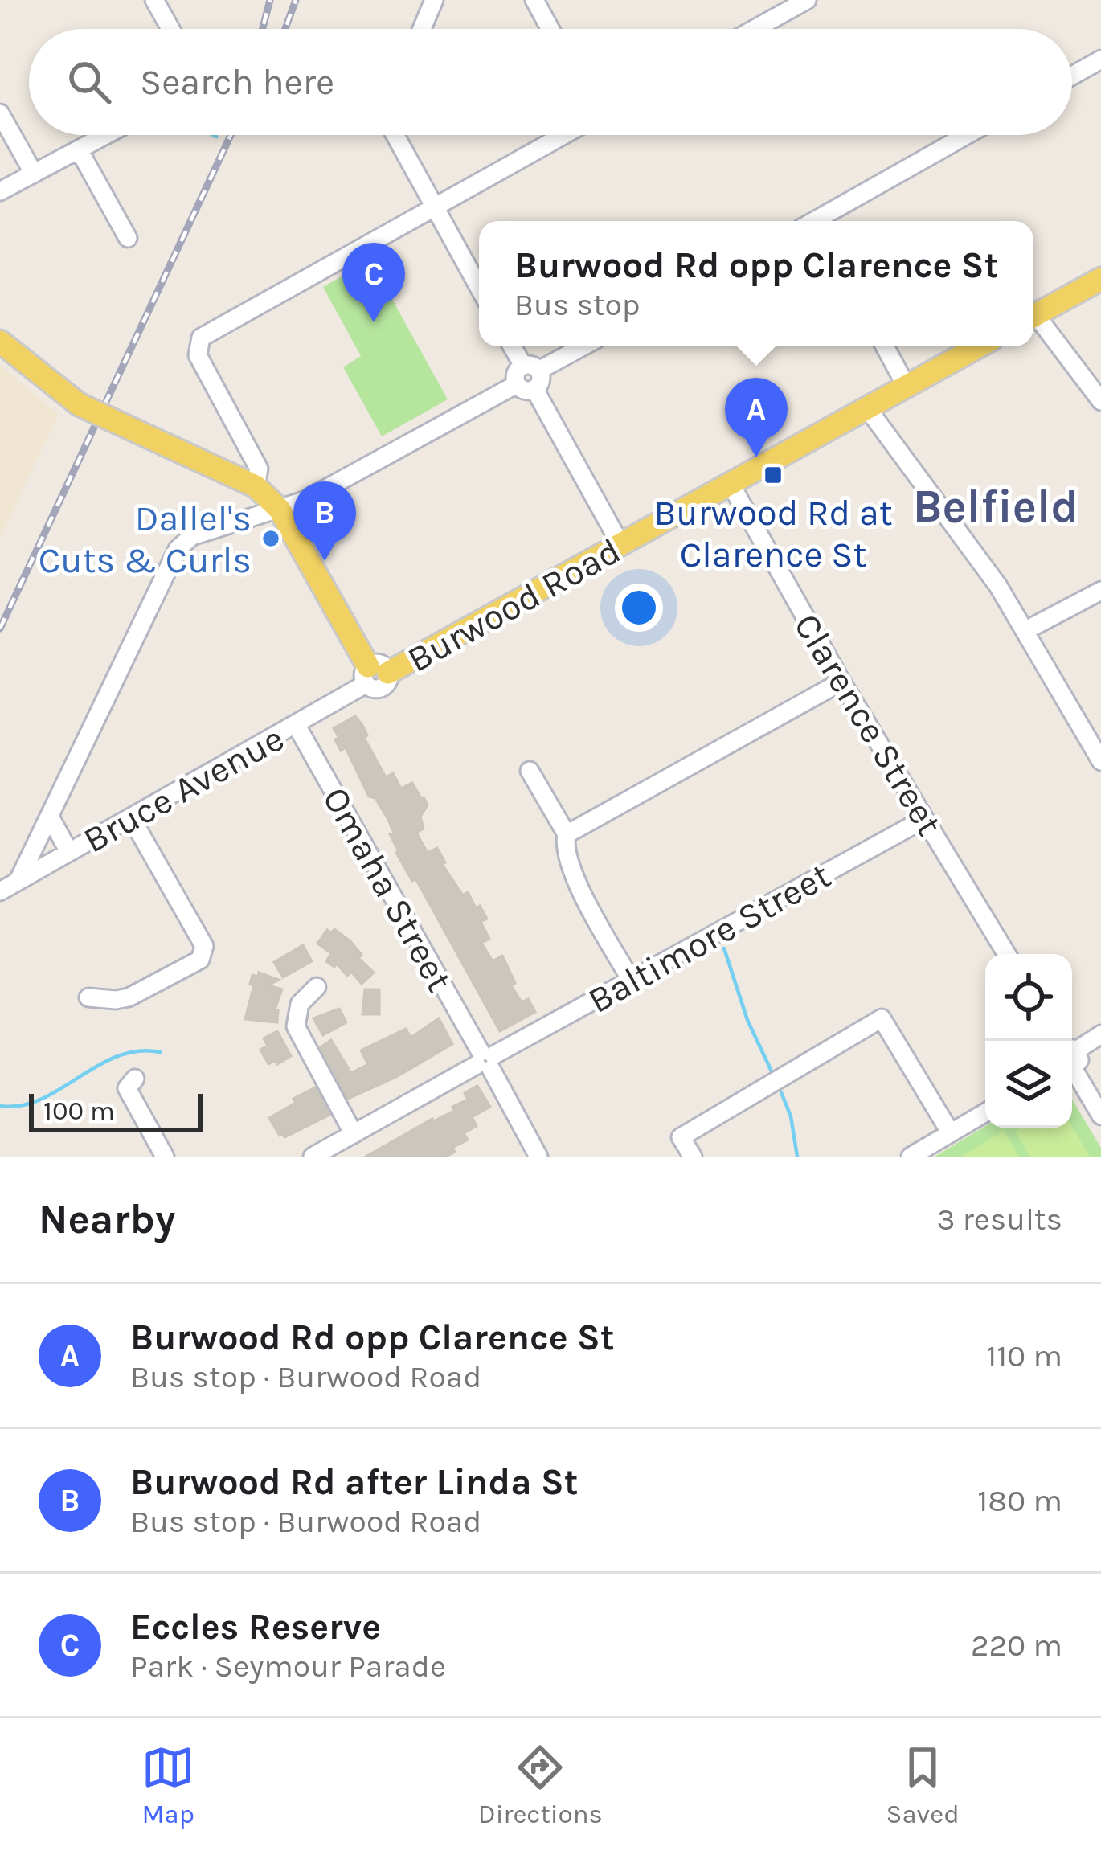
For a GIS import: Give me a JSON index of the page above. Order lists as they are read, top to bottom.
{
  "streets": {
    "main road": ["Burwood Road"],
    "street": [
      "Clarence Street",
      "Bruce Avenue",
      "Omaha Street",
      "Baltimore Street"
    ]
  },
  "crossings": [
    ["Burwood Road", "Clarence Street"],
    ["Burwood Road", "Bruce Avenue"],
    ["Clarence Street", "Baltimore Street"],
    ["Bruce Avenue", "Omaha Street"],
    ["Omaha Street", "Baltimore Street"]
  ],
  "districts": ["Belfield"],
  "places": {
    "transit": ["Burwood Rd at Clarence St"],
    "other": ["Dallel's Cuts & Curls"]
  },
  "scale_bar": "100 m",
  "page": {
    "search": "Search here",
    "popup": ["Burwood Rd opp Clarence St", "Bus stop"],
    "pins": ["C", "A", "B"],
    "scale": "100 m",
    "heading": ["Nearby", "3 results"],
    "list": [
      {
        "mark": "A",
        "name": "Burwood Rd opp Clarence St",
        "note": "Bus stop · Burwood Road",
        "value": "110 m"
      },
      {
        "mark": "B",
        "name": "Burwood Rd after Linda St",
        "note": "Bus stop · Burwood Road",
        "value": "180 m"
      },
      {
        "mark": "C",
        "name": "Eccles Reserve",
        "note": "Park · Seymour Parade",
        "value": "220 m"
      }
    ],
    "nav": ["Map", "Directions", "Saved"]
  }
}
